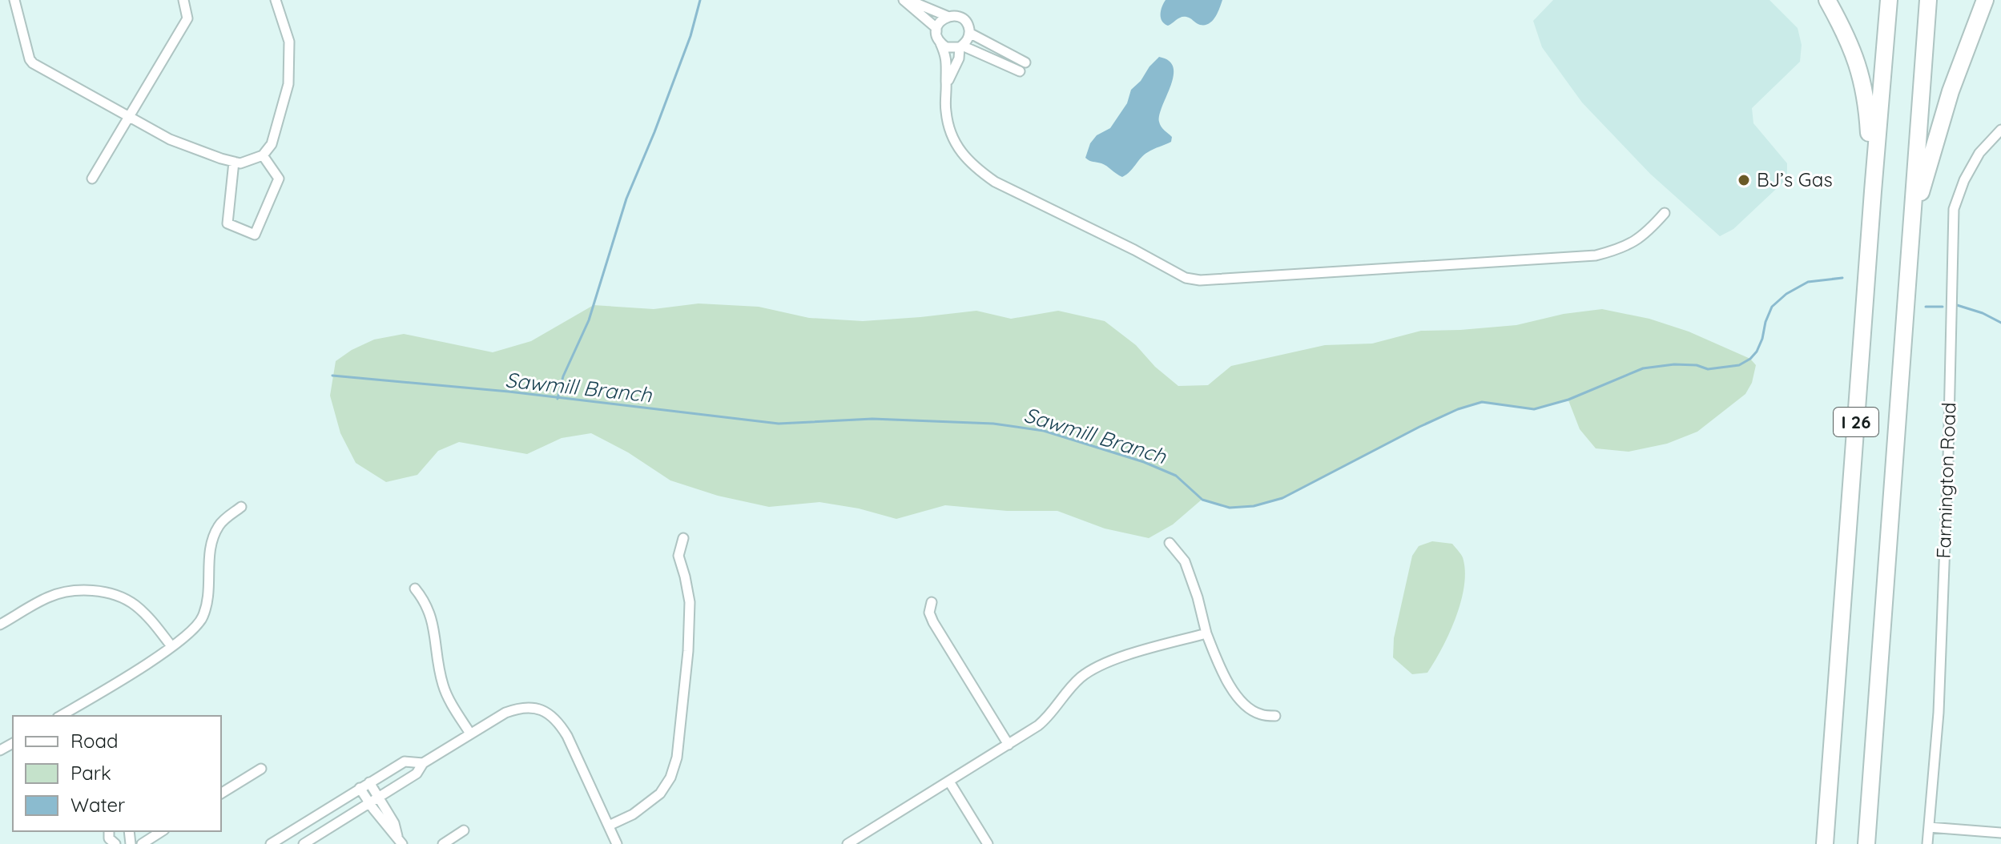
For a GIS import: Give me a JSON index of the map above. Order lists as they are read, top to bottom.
{
  "streets": {
    "highway": ["I 26"],
    "street": ["Farmington Road"]
  },
  "water": ["Sawmill Branch"],
  "places": ["BJ’s Gas"],
  "legend": ["Road", "Park", "Water"]
}
